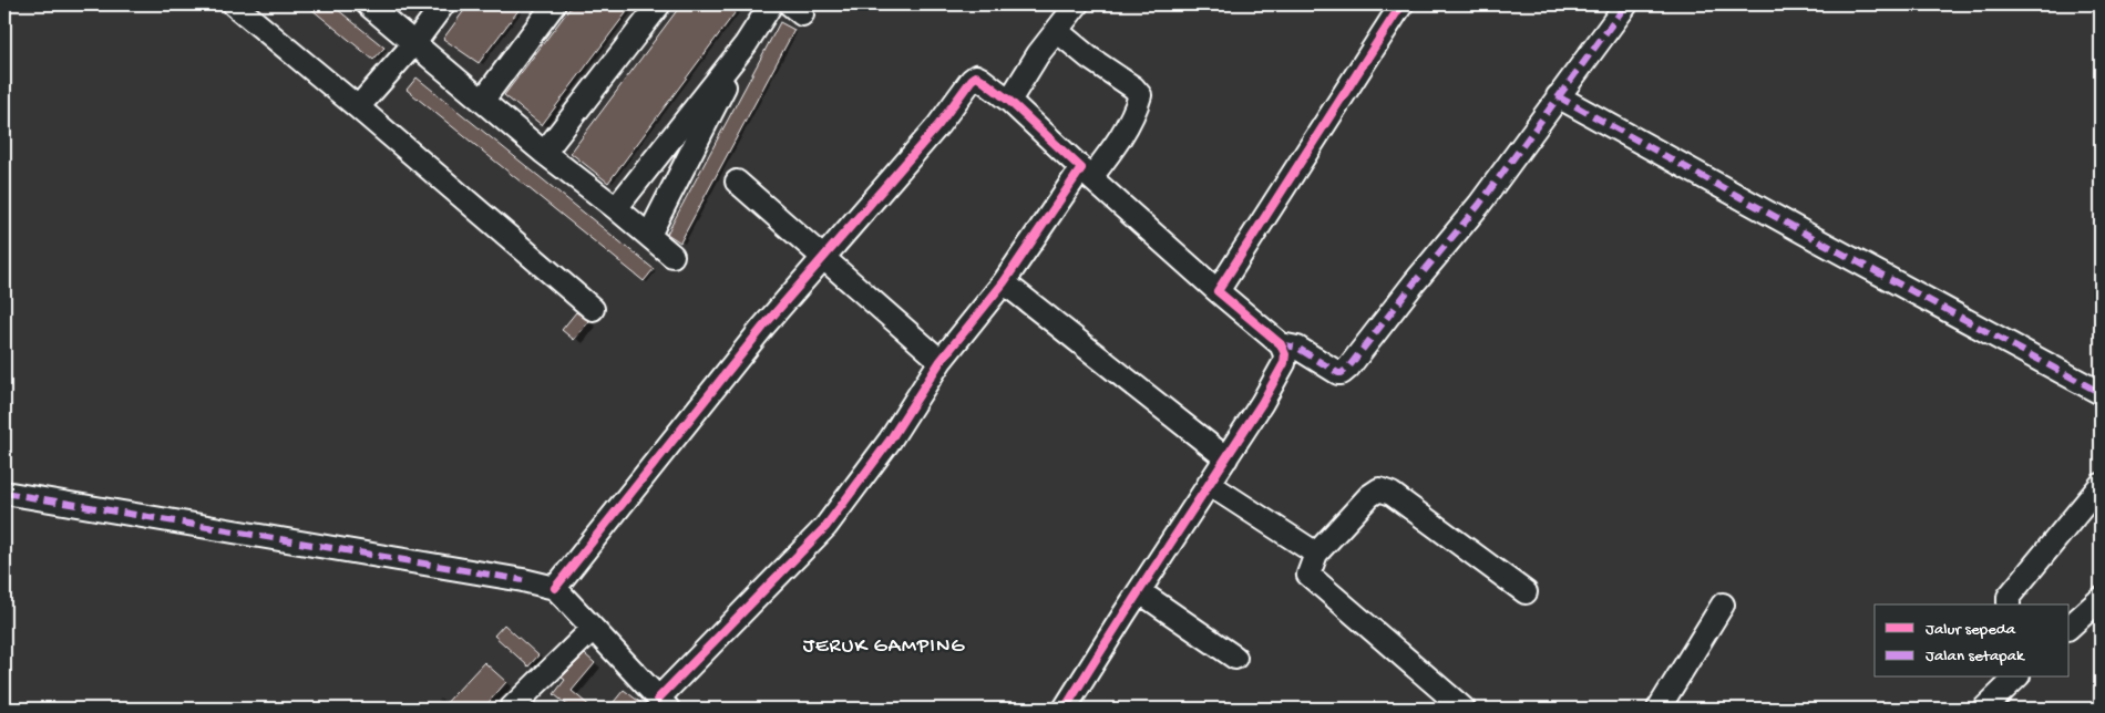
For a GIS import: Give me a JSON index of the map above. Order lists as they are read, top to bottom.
{
  "districts": ["JERUK GAMPING"],
  "legend": ["Jalur sepeda", "Jalan setapak"]
}
